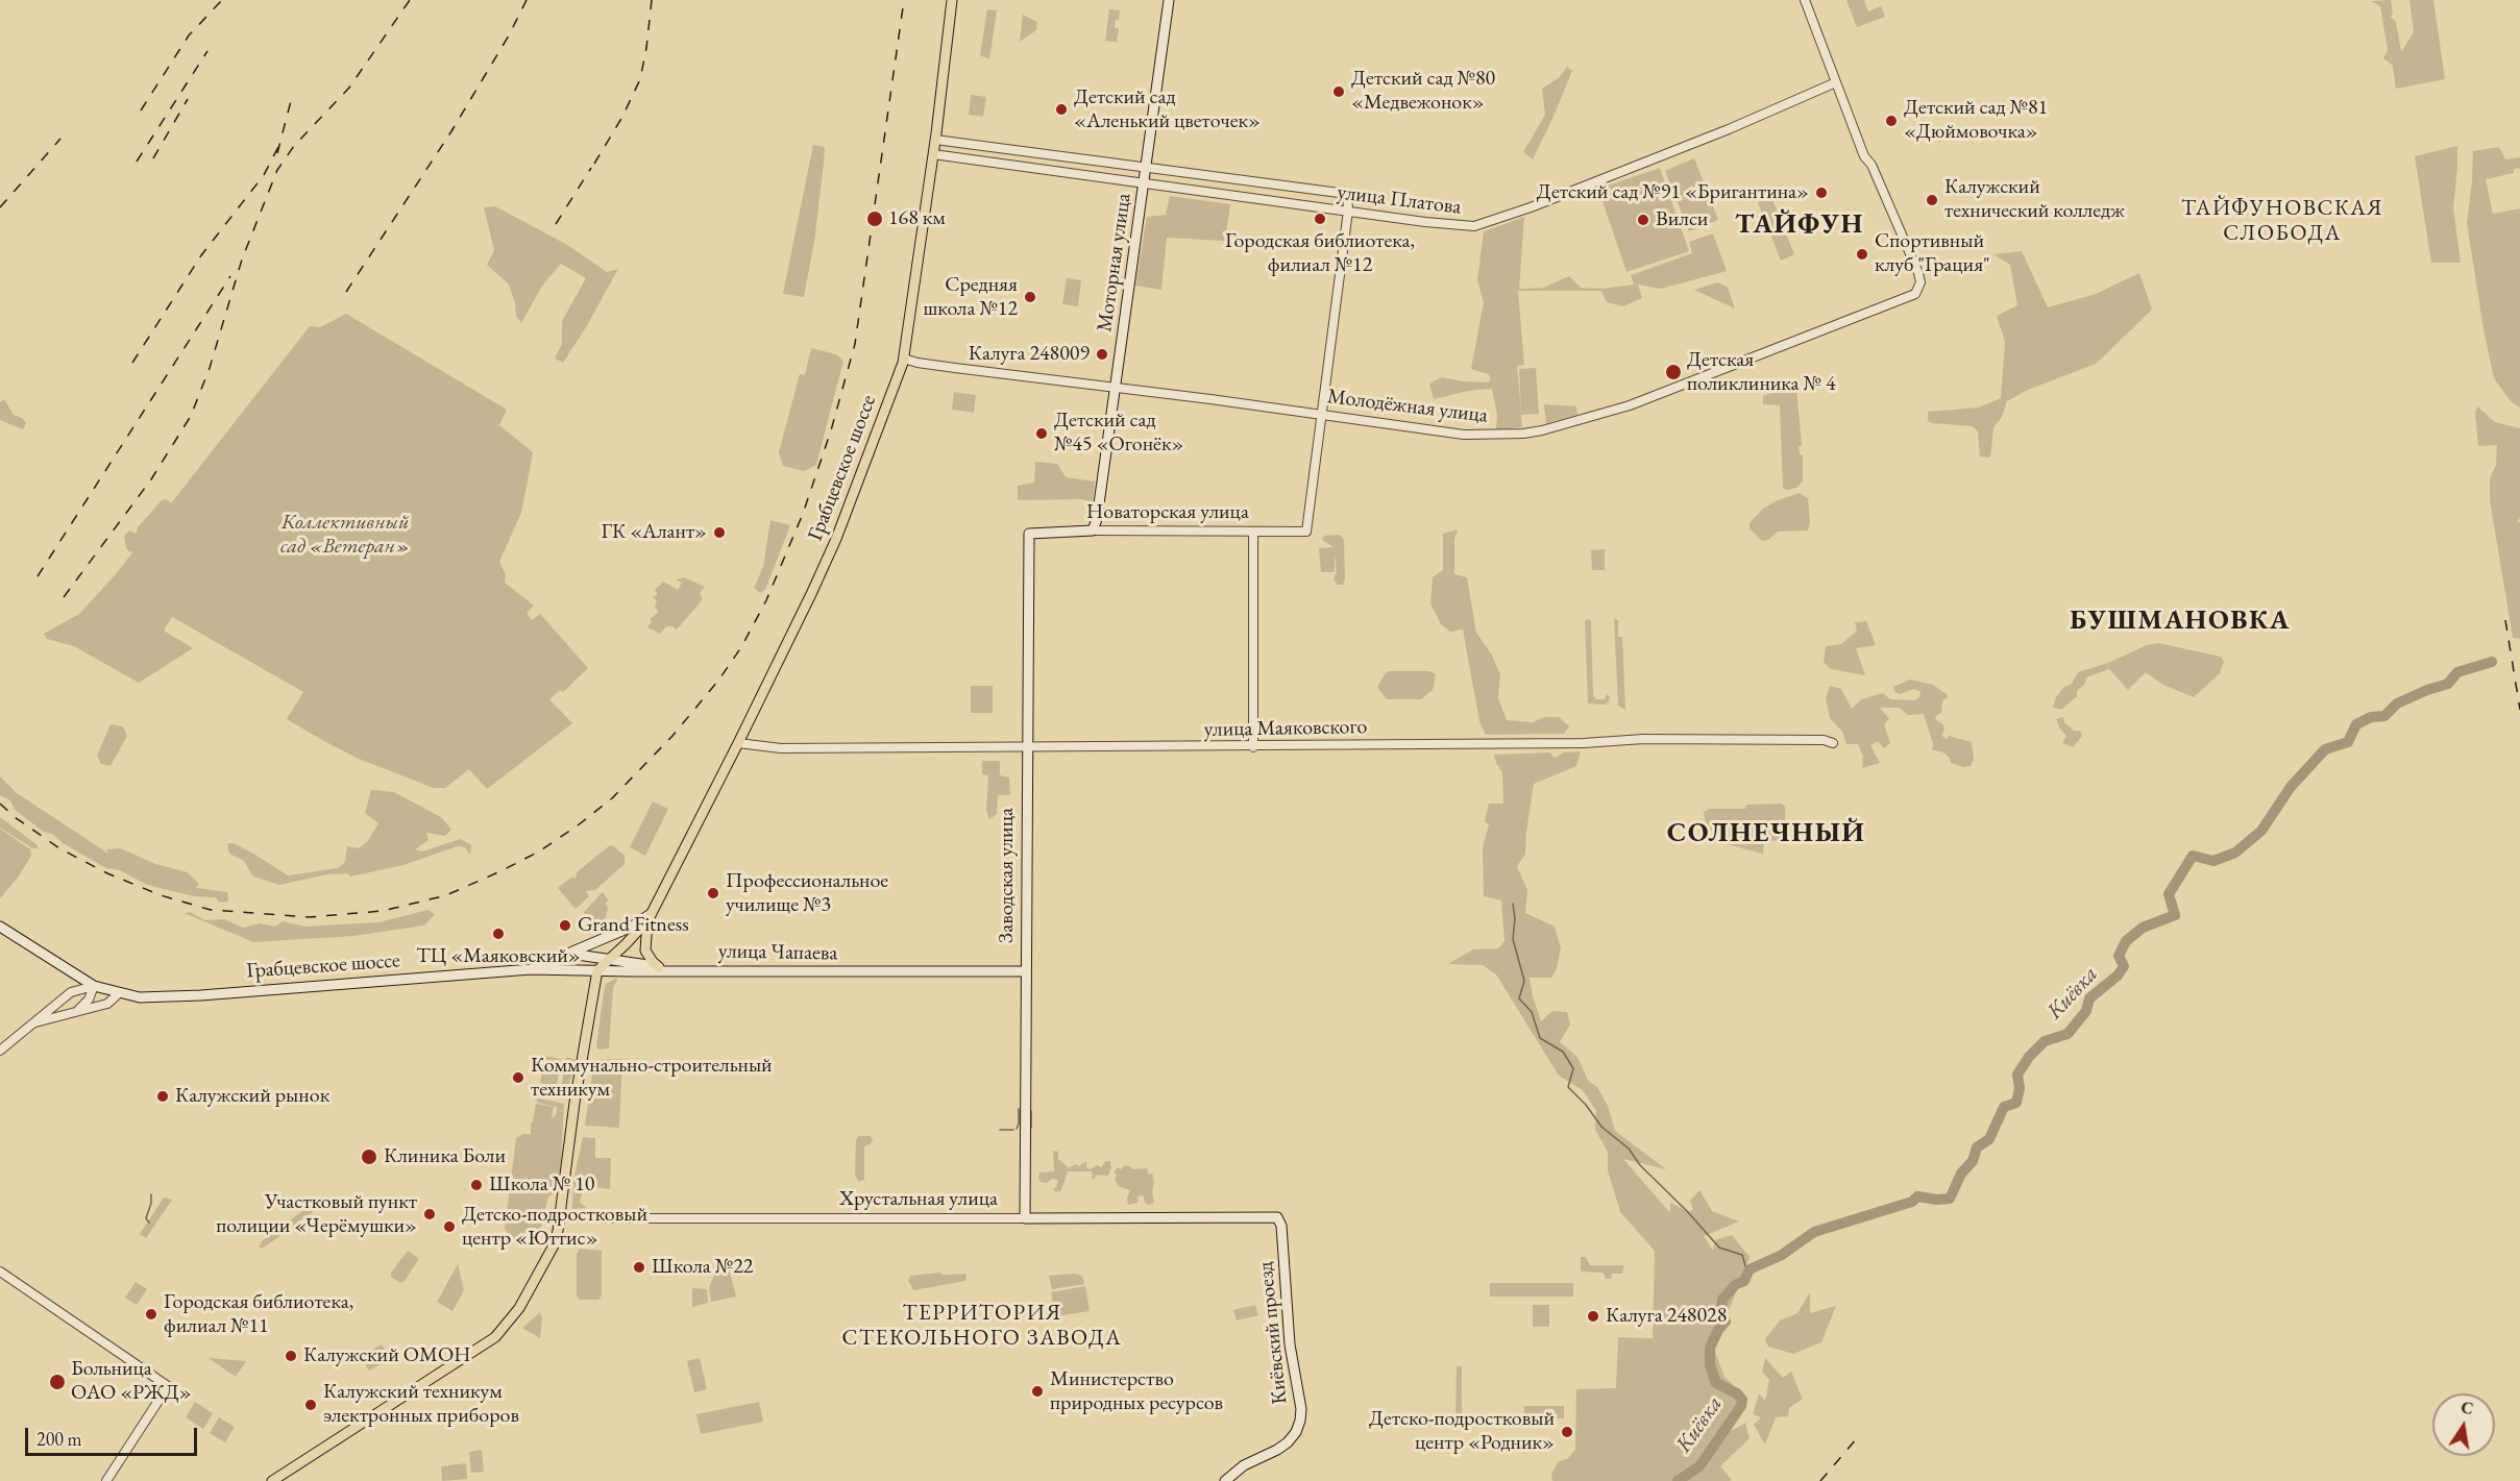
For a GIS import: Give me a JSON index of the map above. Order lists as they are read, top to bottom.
{
  "streets": {
    "main road": [
      "Моторная улица",
      "Грабцевское шоссе",
      "Новаторская улица",
      "Заводская улица",
      "улица Чапаева",
      "Хрустальная улица",
      "Киёвский проезд"
    ],
    "street": ["улица Платова", "Молодёжная улица", "улица Маяковского"]
  },
  "crossings": [
    ["улица Платова", "Моторная улица"],
    ["улица Платова", "Молодёжная улица"],
    ["улица Платова", "Грабцевское шоссе"],
    ["Моторная улица", "Молодёжная улица"],
    ["Моторная улица", "Новаторская улица"],
    ["Молодёжная улица", "Грабцевское шоссе"],
    ["Молодёжная улица", "Новаторская улица"],
    ["Грабцевское шоссе", "улица Маяковского"],
    ["Грабцевское шоссе", "улица Чапаева"],
    ["Новаторская улица", "Заводская улица"],
    ["улица Маяковского", "Заводская улица"],
    ["Заводская улица", "улица Чапаева"],
    ["Заводская улица", "Хрустальная улица"],
    ["Хрустальная улица", "Киёвский проезд"]
  ],
  "districts": [
    "ТАЙФУНОВСКАЯ СЛОБОДА",
    "ТАЙФУН",
    "БУШМАНОВКА",
    "СОЛНЕЧНЫЙ",
    "ТЕРРИТОРИЯ СТЕКОЛЬНОГО ЗАВОДА"
  ],
  "water": ["Киёвка"],
  "parks": ["Коллективный сад «Ветеран»"],
  "places": [
    "Детский сад №80 «Медвежонок»",
    "Детский сад «Аленький цветочек»",
    "Детский сад №81 «Дюймовочка»",
    "Детский сад №91 «Бригантина»",
    "Калужский технический колледж",
    "168 км",
    "Городская библиотека, филиал №12",
    "Вилси",
    "Спортивный клуб \"Грация\"",
    "Средняя школа №12",
    "Калуга 248009",
    "Детская поликлиника № 4",
    "Детский сад №45 «Огонёк»",
    "ГК «Алант»",
    "Профессиональное училище №3",
    "Grand Fitness",
    "ТЦ «Маяковский»",
    "Коммунально-строительный техникум",
    "Калужский рынок",
    "Клиника Боли",
    "Школа № 10",
    "Участковый пункт полиции «Черёмушки»",
    "Детско-подростковый центр «Юттис»",
    "Школа №22",
    "Городская библиотека, филиал №11",
    "Калуга 248028",
    "Калужский ОМОН",
    "Больница ОАО «РЖД»",
    "Министерство природных ресурсов",
    "Калужский техникум электронных приборов",
    "Детско-подростковый центр «Родник»"
  ],
  "scale_bar": "200 m",
  "north": "top"
}
